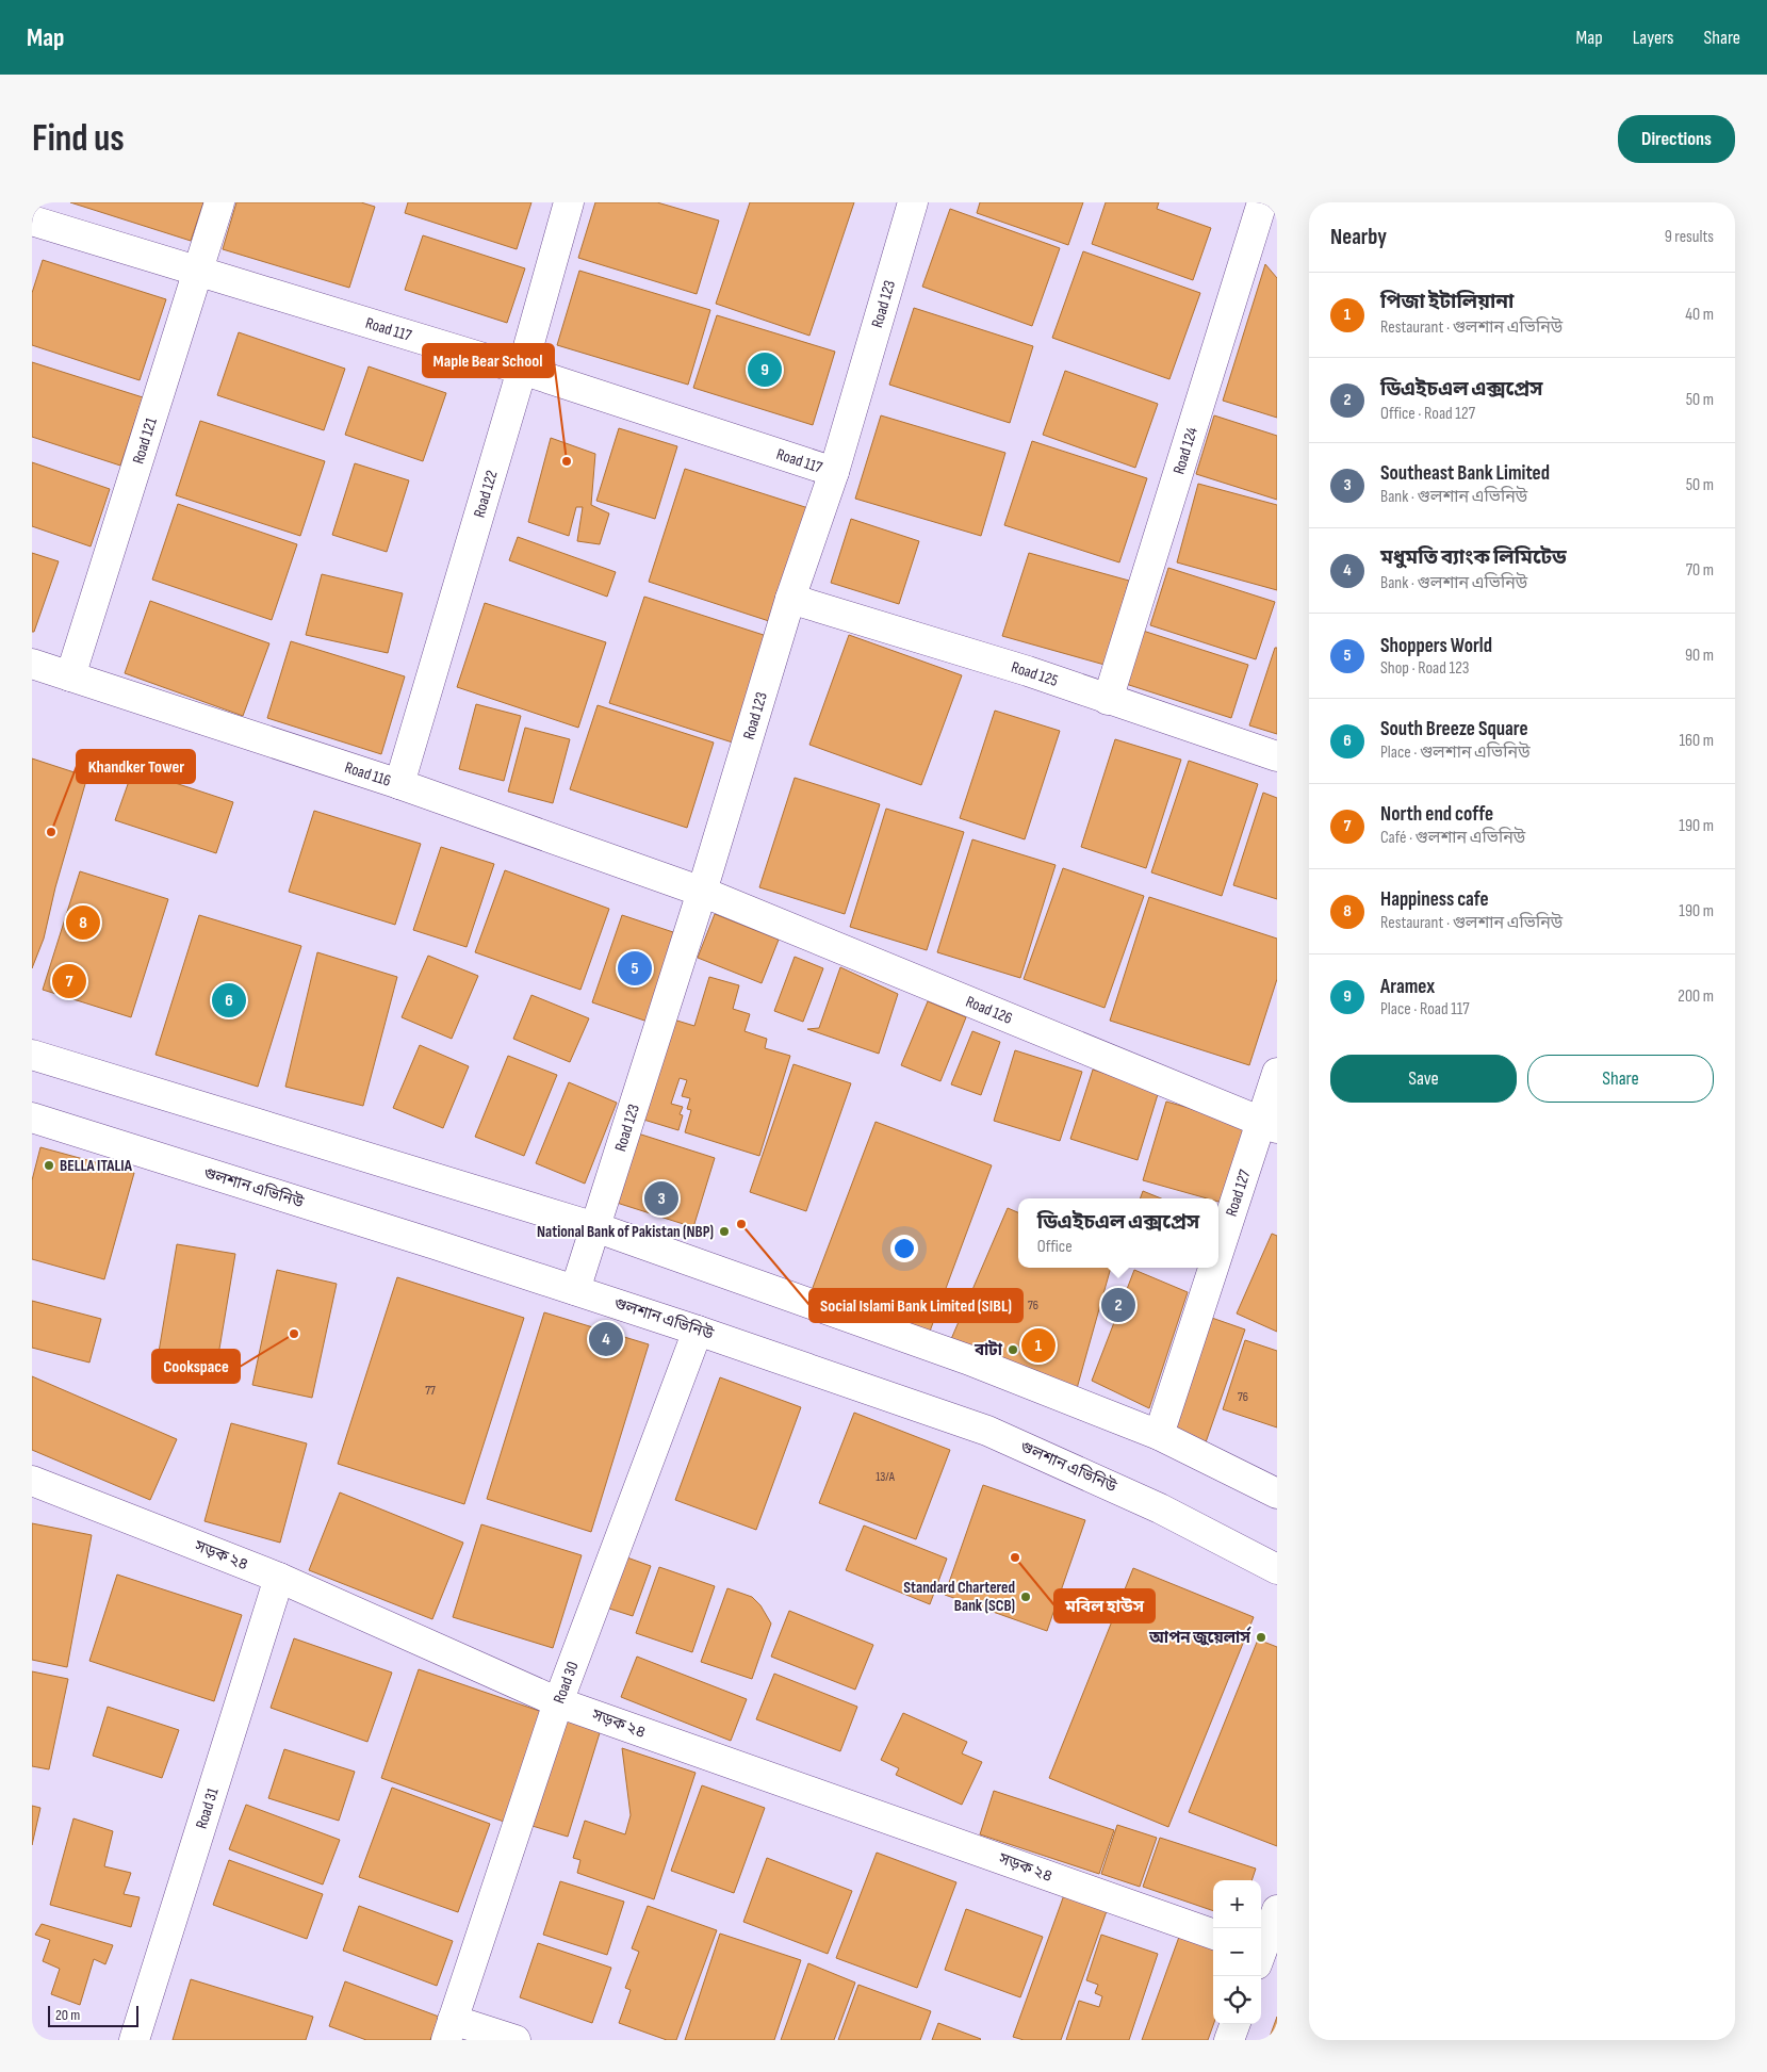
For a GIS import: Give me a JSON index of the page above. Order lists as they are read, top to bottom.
{
  "streets": {
    "street": [
      "Road 123",
      "Road 117",
      "Road 121",
      "Road 124",
      "Road 122",
      "Road 125",
      "Road 116",
      "Road 126",
      "গুলশান এভিনিউ",
      "Road 127",
      "সড়ক ২৪",
      "Road 30",
      "Road 31"
    ]
  },
  "crossings": [
    ["Road 123", "Road 117"],
    ["Road 123", "Road 125"],
    ["Road 123", "Road 116"],
    ["Road 123", "Road 126"],
    ["Road 123", "গুলশান এভিনিউ"],
    ["Road 117", "Road 121"],
    ["Road 117", "Road 122"],
    ["Road 121", "Road 116"],
    ["Road 124", "Road 125"],
    ["Road 122", "Road 116"],
    ["Road 116", "Road 126"],
    ["Road 126", "Road 127"],
    ["গুলশান এভিনিউ", "Road 30"],
    ["সড়ক ২৪", "Road 30"],
    ["সড়ক ২৪", "Road 31"]
  ],
  "places": [
    "Maple Bear School",
    "Khandker Tower",
    "BELLA ITALIA",
    "Social Islami Bank Limited (SIBL)",
    "National Bank of Pakistan (NBP)",
    "Cookspace",
    "বাটা",
    "মবিল হাউস",
    "Standard Chartered Bank (SCB)",
    "আপন জুয়েলার্স"
  ],
  "house_numbers": [
    "76",
    "77",
    "76",
    "13/A"
  ],
  "scale_bar": "20 m",
  "page": {
    "header": "Map",
    "nav": ["Map", "Layers", "Share"],
    "buttons": [
      "Directions",
      ["Save", "Share"]
    ],
    "title": "Find us",
    "heading": ["Nearby", "9 results"],
    "list": [
      {
        "mark": "1",
        "name": "পিজা ইটালিয়ানা",
        "note": "Restaurant · গুলশান এভিনিউ",
        "value": "40 m"
      },
      {
        "mark": "2",
        "name": "ডিএইচএল এক্সপ্রেস",
        "note": "Office · Road 127",
        "value": "50 m"
      },
      {
        "mark": "3",
        "name": "Southeast Bank Limited",
        "note": "Bank · গুলশান এভিনিউ",
        "value": "50 m"
      },
      {
        "mark": "4",
        "name": "মধুমতি ব্যাংক লিমিটেড",
        "note": "Bank · গুলশান এভিনিউ",
        "value": "70 m"
      },
      {
        "mark": "5",
        "name": "Shoppers World",
        "note": "Shop · Road 123",
        "value": "90 m"
      },
      {
        "mark": "6",
        "name": "South Breeze Square",
        "note": "Place · গুলশান এভিনিউ",
        "value": "160 m"
      },
      {
        "mark": "7",
        "name": "North end coffe",
        "note": "Café · গুলশান এভিনিউ",
        "value": "190 m"
      },
      {
        "mark": "8",
        "name": "Happiness cafe",
        "note": "Restaurant · গুলশান এভিনিউ",
        "value": "190 m"
      },
      {
        "mark": "9",
        "name": "Aramex",
        "note": "Place · Road 117",
        "value": "200 m"
      }
    ],
    "pins": [
      "9",
      "8",
      "5",
      "7",
      "6",
      "3",
      "2",
      "4",
      "1"
    ],
    "popup": ["ডিএইচএল এক্সপ্রেস", "Office"],
    "map_buttons": ["+", "−"],
    "scale": "20 m"
  }
}
